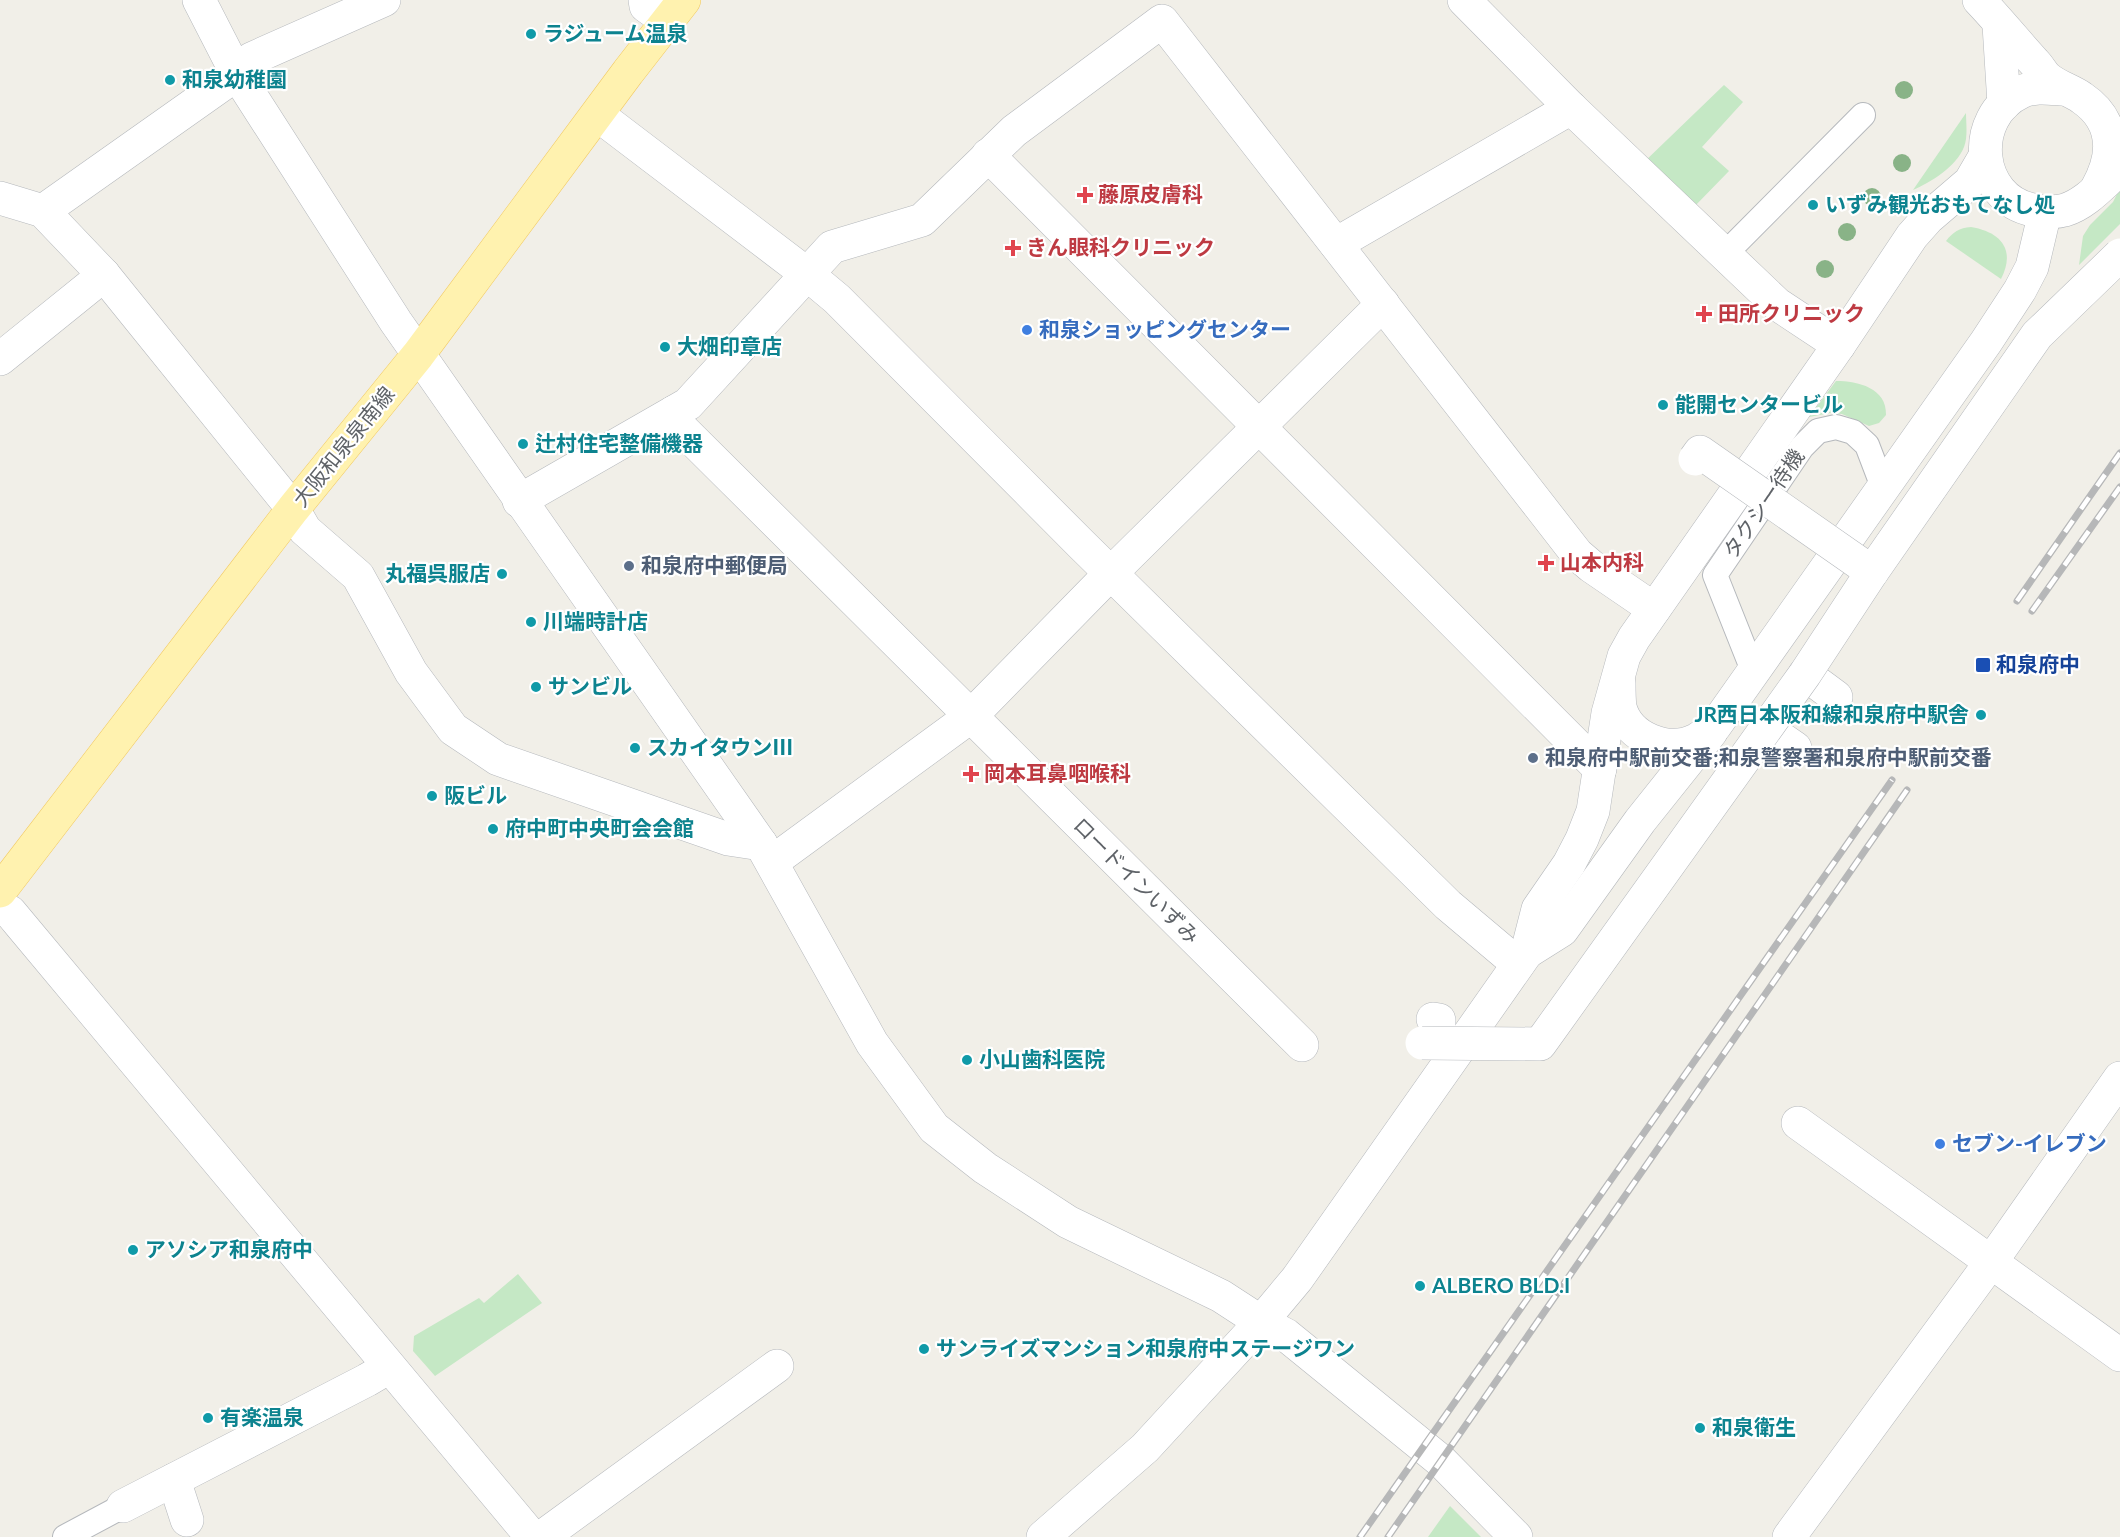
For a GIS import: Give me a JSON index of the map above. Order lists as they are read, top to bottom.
{
  "streets": {
    "main road": ["大阪和泉泉南線"],
    "street": ["ロードインいずみ"],
    "lane": ["タクシー待機"]
  },
  "places": {
    "other": [
      "ラジューム温泉",
      "和泉幼稚園",
      "いずみ観光おもてなし処",
      "和泉ショッピングセンター",
      "大畑印章店",
      "能開センタービル",
      "辻村住宅整備機器",
      "和泉府中郵便局",
      "丸福呉服店",
      "川端時計店",
      "サンビル",
      "JR西日本阪和線和泉府中駅舎",
      "スカイタウンⅢ",
      "和泉府中駅前交番;和泉警察署和泉府中駅前交番",
      "阪ビル",
      "府中町中央町会会館",
      "小山歯科医院",
      "セブン-イレブン",
      "アソシア和泉府中",
      "ALBERO BLD.I",
      "サンライズマンション和泉府中ステージワン",
      "有楽温泉",
      "和泉衛生"
    ],
    "health": [
      "藤原皮膚科",
      "きん眼科クリニック",
      "田所クリニック",
      "山本内科",
      "岡本耳鼻咽喉科"
    ],
    "transit": ["和泉府中"]
  }
}
